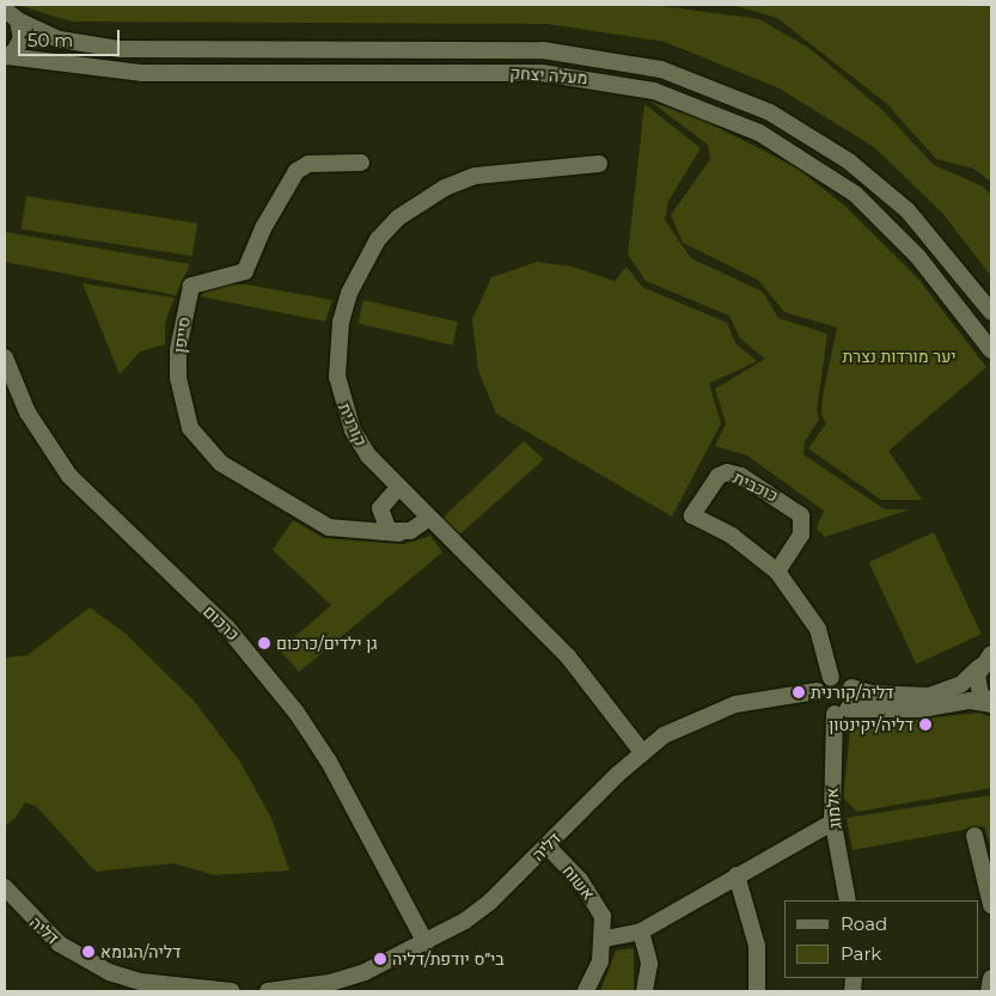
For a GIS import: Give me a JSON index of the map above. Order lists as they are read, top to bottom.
{
  "streets": {
    "street": [
      "מעלה יצחק",
      "סייפן",
      "קורנית",
      "כוכבית",
      "כרכום",
      "אלמוג",
      "דליה",
      "אשוח"
    ]
  },
  "crossings": [
    ["סייפן", "קורנית"],
    ["קורנית", "דליה"],
    ["כוכבית", "אלמוג"],
    ["כוכבית", "דליה"],
    ["כרכום", "דליה"],
    ["אלמוג", "דליה"],
    ["דליה", "אשוח"]
  ],
  "parks": ["יער מורדות נצרת"],
  "places": [
    "גן ילדים/כרכום",
    "דליה/קורנית",
    "דליה/יקינטון",
    "דליה/הגומא",
    "בי״ס יודפת/דליה"
  ],
  "legend": ["Road", "Park"],
  "scale_bar": "50 m"
}
